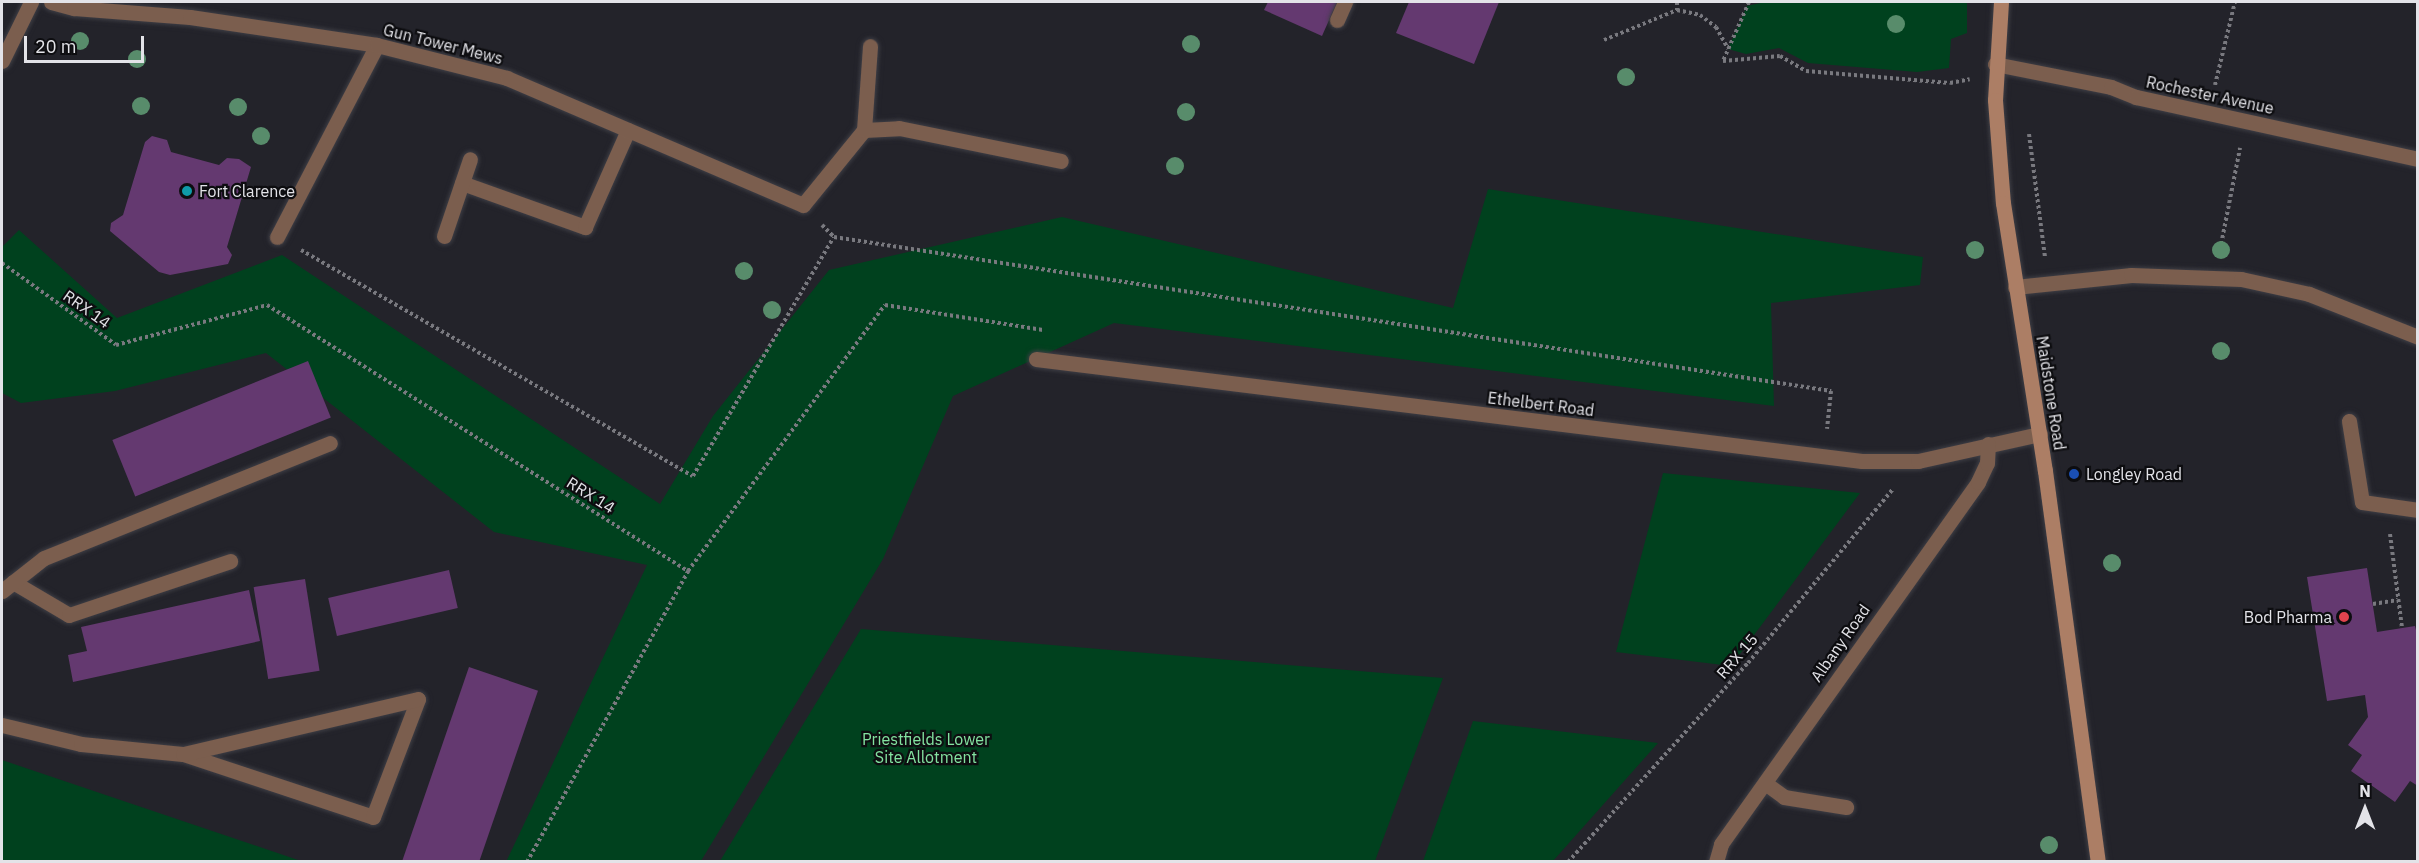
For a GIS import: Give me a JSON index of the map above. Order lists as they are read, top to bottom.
{
  "streets": {
    "main road": ["Maidstone Road"],
    "street": [
      "Gun Tower Mews",
      "Rochester Avenue",
      "Ethelbert Road",
      "Albany Road"
    ],
    "path": ["RRX 14", "RRX 15"]
  },
  "crossings": [
    ["Rochester Avenue", "Maidstone Road"],
    ["Maidstone Road", "Ethelbert Road"],
    ["Ethelbert Road", "Albany Road"],
    ["Ethelbert Road", "RRX 15"]
  ],
  "parks": ["Priestfields Lower Site Allotment"],
  "places": ["Fort Clarence", "Longley Road", "Bod Pharma"],
  "scale_bar": "20 m",
  "north": "top"
}
